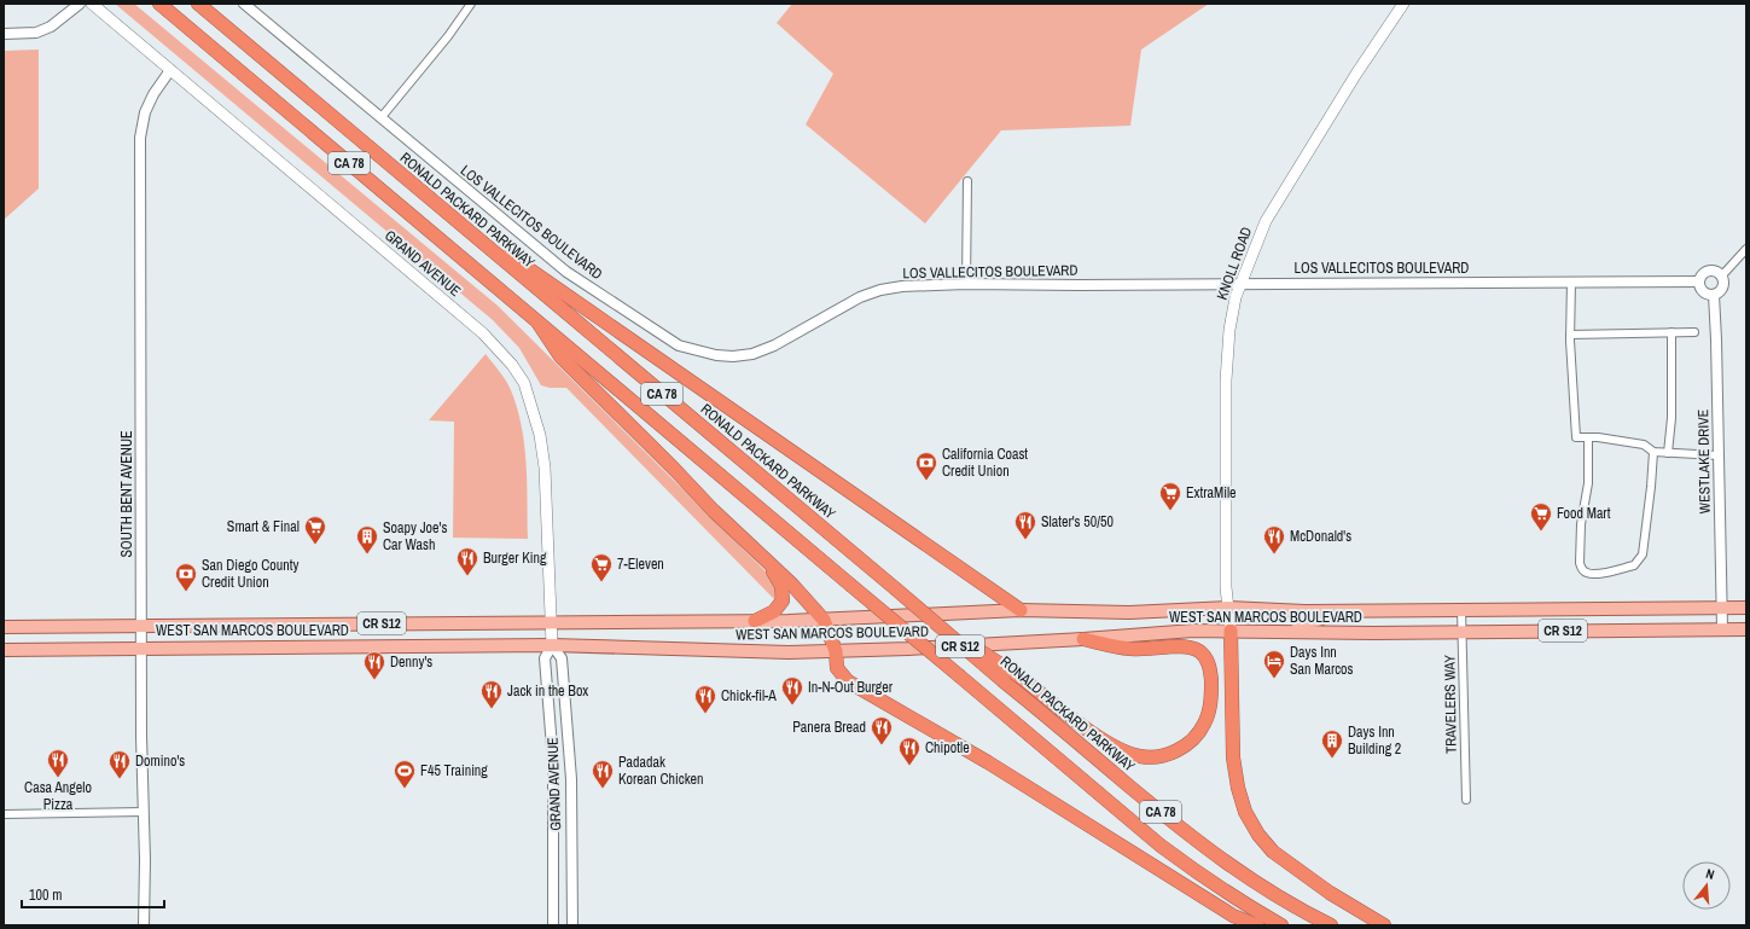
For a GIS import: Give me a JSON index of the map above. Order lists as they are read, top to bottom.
{
  "streets": {
    "highway": ["CA 78", "RONALD PACKARD PARKWAY"],
    "main road": [
      "GRAND AVENUE",
      "KNOLL ROAD",
      "WEST SAN MARCOS BOULEVARD",
      "CR S12"
    ],
    "street": [
      "LOS VALLECITOS BOULEVARD",
      "WESTLAKE DRIVE",
      "SOUTH BENT AVENUE",
      "TRAVELERS WAY"
    ]
  },
  "crossings": [
    ["LOS VALLECITOS BOULEVARD", "KNOLL ROAD"],
    ["LOS VALLECITOS BOULEVARD", "WESTLAKE DRIVE"],
    ["GRAND AVENUE", "SOUTH BENT AVENUE"],
    ["GRAND AVENUE", "WEST SAN MARCOS BOULEVARD"],
    ["KNOLL ROAD", "WEST SAN MARCOS BOULEVARD"],
    ["WESTLAKE DRIVE", "WEST SAN MARCOS BOULEVARD"],
    ["SOUTH BENT AVENUE", "WEST SAN MARCOS BOULEVARD"],
    ["WEST SAN MARCOS BOULEVARD", "TRAVELERS WAY"]
  ],
  "places": {
    "bank": ["California Coast Credit Union", "San Diego County Credit Union"],
    "supermarket": [
      "ExtraMile",
      "Food Mart",
      "Smart & Final",
      "7-Eleven"
    ],
    "restaurant": [
      "Slater's 50/50",
      "McDonald's",
      "Burger King",
      "Denny's",
      "In-N-Out Burger",
      "Jack in the Box",
      "Chick-fil-A",
      "Panera Bread",
      "Chipotle",
      "Casa Angelo Pizza",
      "Domino's",
      "Padadak Korean Chicken"
    ],
    "building": ["Soapy Joe's Car Wash", "Days Inn Building 2"],
    "hotel": ["Days Inn San Marcos"],
    "sports": ["F45 Training"]
  },
  "scale_bar": "100 m",
  "north": "top"
}
